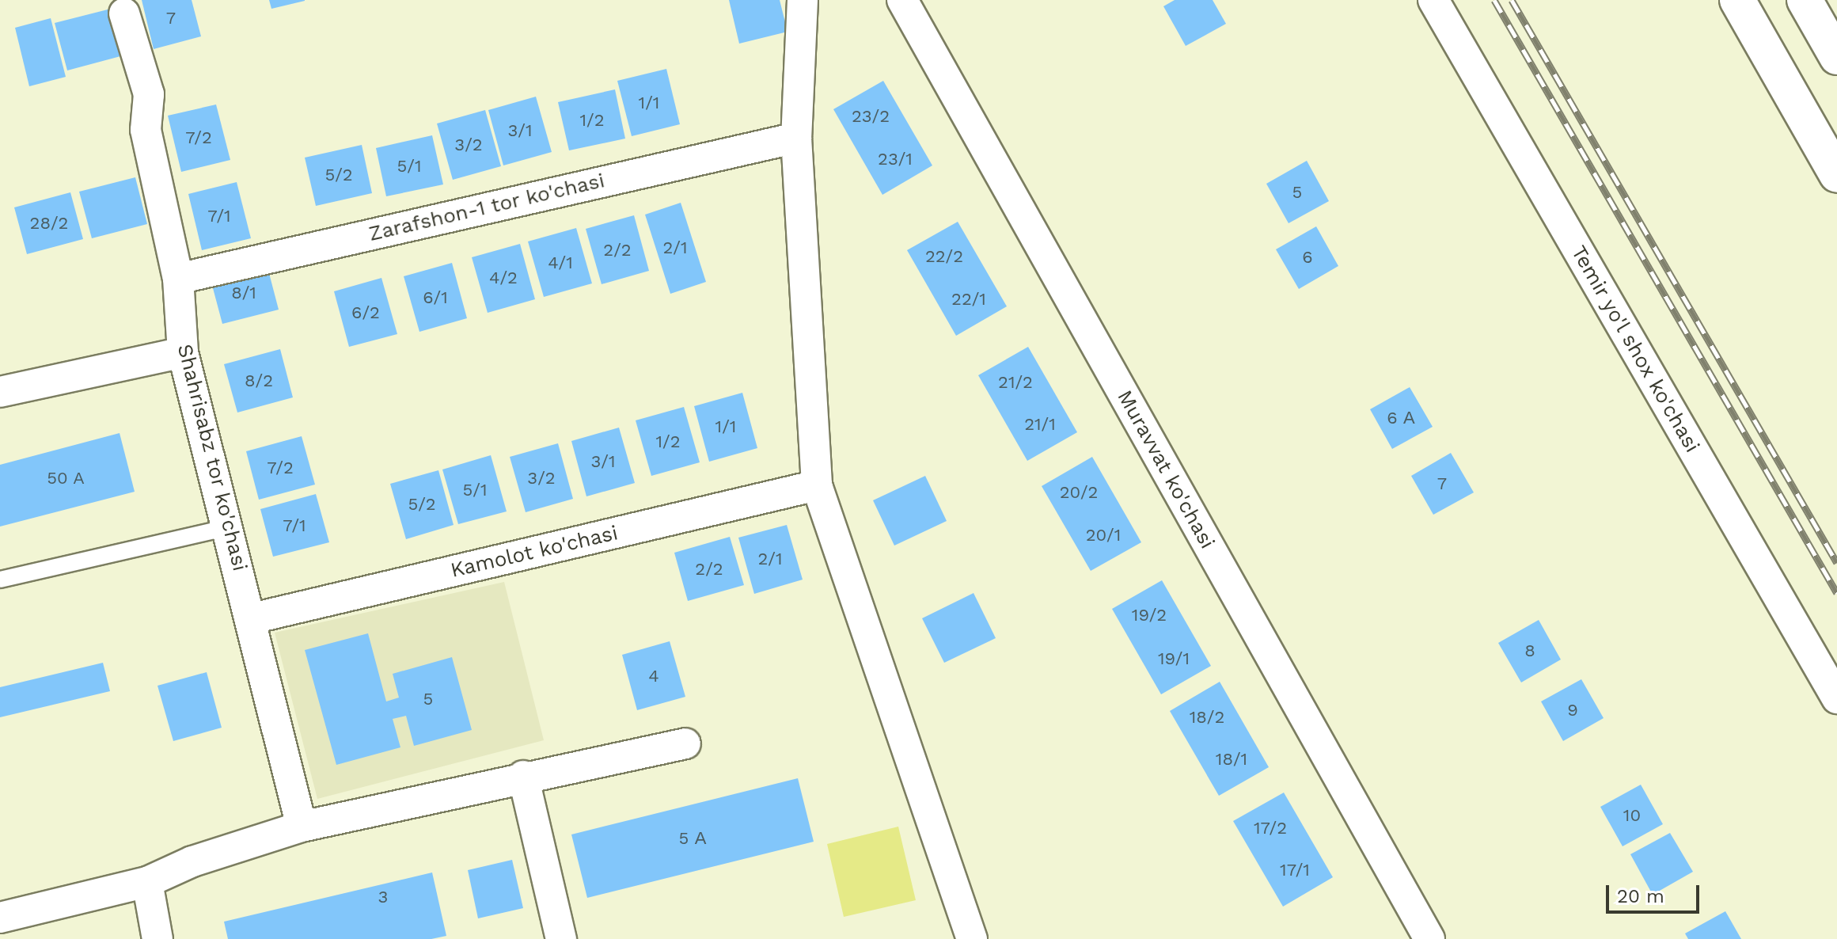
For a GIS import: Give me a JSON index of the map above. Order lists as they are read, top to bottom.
{
  "streets": {
    "street": [
      "Zarafshon-1 tor ko'chasi",
      "Temir yo'l shox ko'chasi",
      "Shahrisabz tor ko'chasi",
      "Muravvat ko'chasi",
      "Kamolot ko'chasi"
    ]
  },
  "crossings": [
    ["Zarafshon-1 tor ko'chasi", "Shahrisabz tor ko'chasi"],
    ["Shahrisabz tor ko'chasi", "Kamolot ko'chasi"]
  ],
  "house_numbers": [
    "7",
    "1/1",
    "23/2",
    "1/2",
    "3/1",
    "7/2",
    "3/2",
    "23/1",
    "5/1",
    "5/2",
    "5",
    "7/1",
    "28/2",
    "2/1",
    "2/2",
    "22/2",
    "6",
    "4/1",
    "4/2",
    "8/1",
    "6/1",
    "22/1",
    "6/2",
    "8/2",
    "21/2",
    "6 А",
    "21/1",
    "1/1",
    "1/2",
    "3/1",
    "7/2",
    "50 A",
    "3/2",
    "7",
    "5/1",
    "20/2",
    "5/2",
    "7/1",
    "20/1",
    "2/1",
    "2/2",
    "19/2",
    "8",
    "19/1",
    "4",
    "5",
    "9",
    "18/2",
    "18/1",
    "10",
    "17/2",
    "5 А",
    "17/1",
    "3"
  ],
  "scale_bar": "20 m"
}
